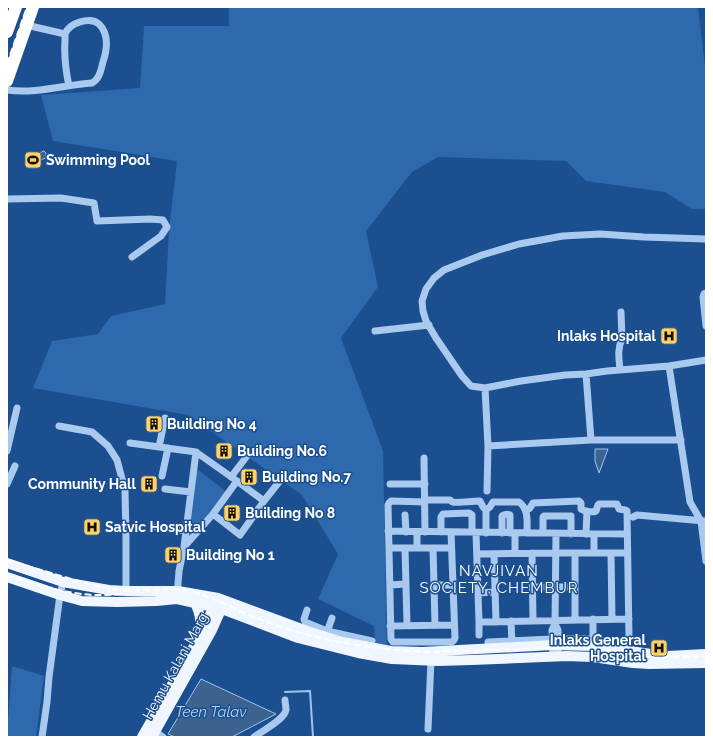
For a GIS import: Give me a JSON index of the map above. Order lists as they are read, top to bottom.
{
  "streets": {
    "main road": ["Hemu Kalani Marg"]
  },
  "districts": ["NAVJIVAN SOCIETY, CHEMBUR"],
  "water": ["Teen Talav"],
  "places": {
    "sports": ["Swimming Pool"],
    "hospital": ["Inlaks Hospital", "Satvic Hospital", "Inlaks General Hospital"],
    "building": [
      "Building No 4",
      "Building No.6",
      "Building No.7",
      "Community Hall",
      "Building No 8",
      "Building No 1"
    ]
  }
}
